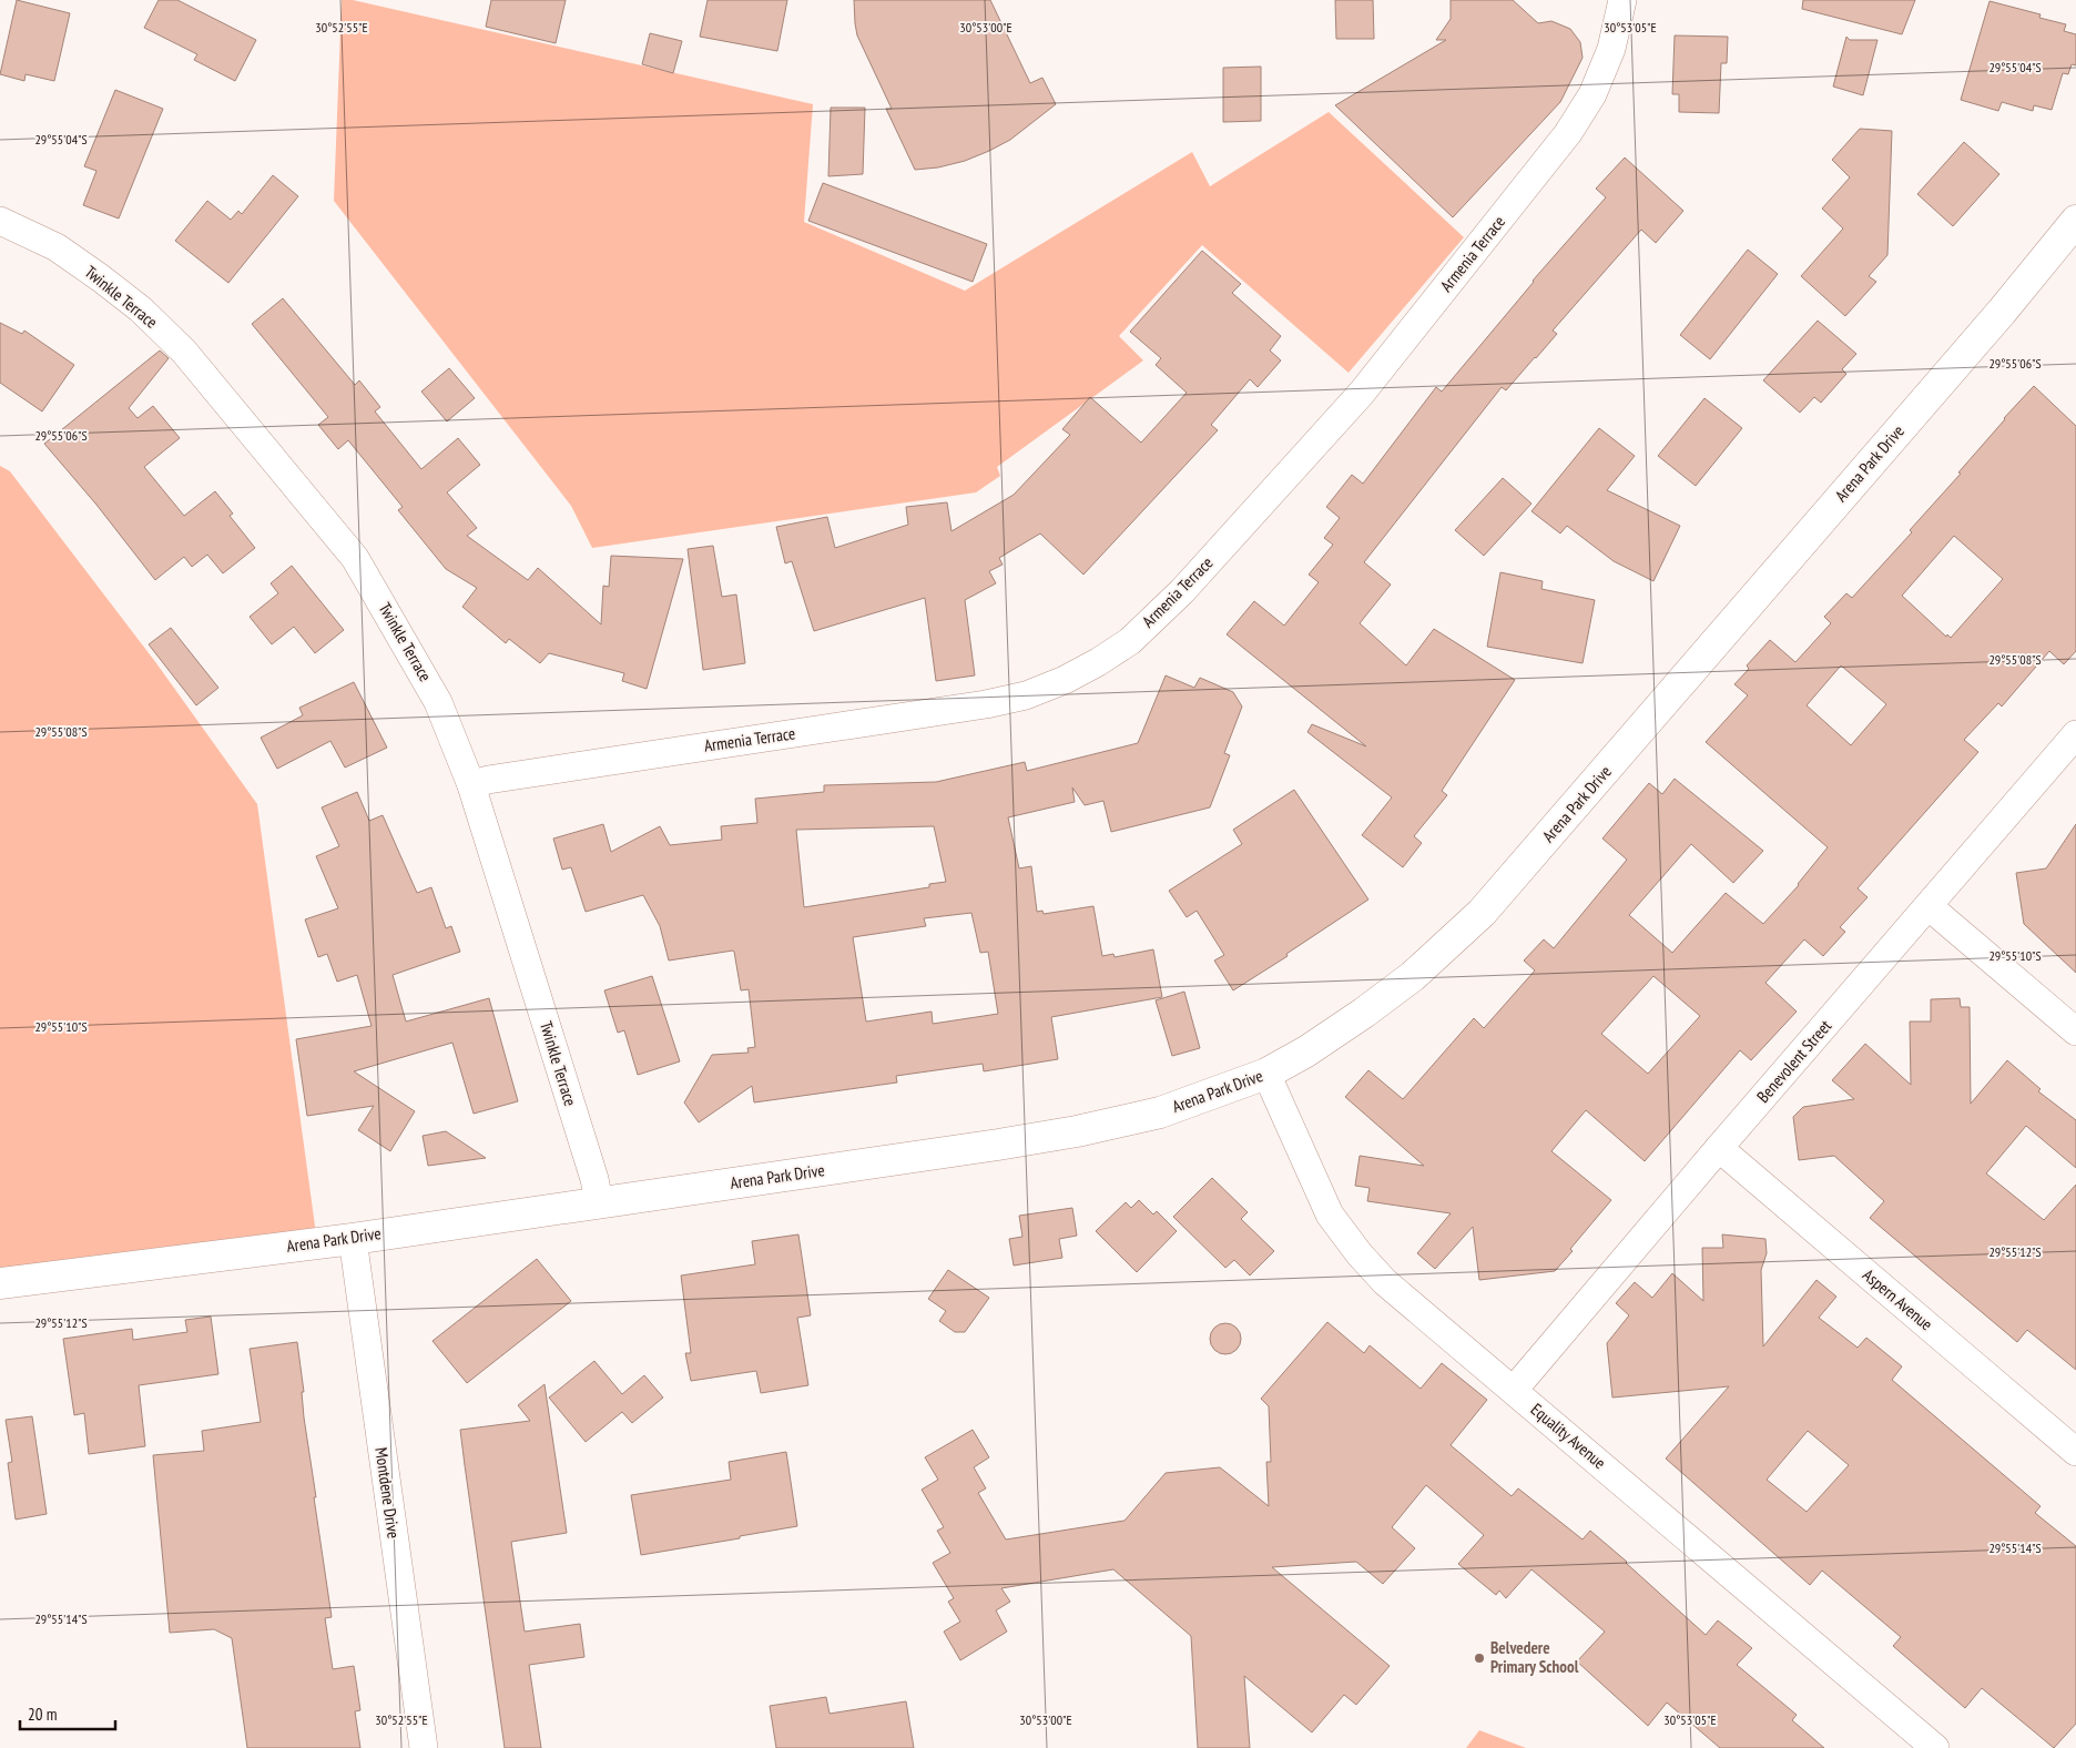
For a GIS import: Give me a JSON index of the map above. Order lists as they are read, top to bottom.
{
  "streets": {
    "street": [
      "Armenia Terrace",
      "Twinkle Terrace",
      "Arena Park Drive",
      "Benevolent Street",
      "Aspern Avenue",
      "Equality Avenue",
      "Montdene Drive"
    ]
  },
  "crossings": [
    ["Armenia Terrace", "Twinkle Terrace"],
    ["Twinkle Terrace", "Arena Park Drive"],
    ["Arena Park Drive", "Equality Avenue"],
    ["Arena Park Drive", "Montdene Drive"],
    ["Benevolent Street", "Aspern Avenue"],
    ["Benevolent Street", "Equality Avenue"]
  ],
  "places": ["Belvedere Primary School"],
  "scale_bar": "20 m",
  "coordinates": [
    "30°52'55\"E",
    "30°53'00\"E",
    "30°53'05\"E",
    "29°55'04\"S",
    "29°55'06\"S",
    "29°55'08\"S",
    "29°55'10\"S",
    "29°55'12\"S",
    "29°55'14\"S"
  ]
}
